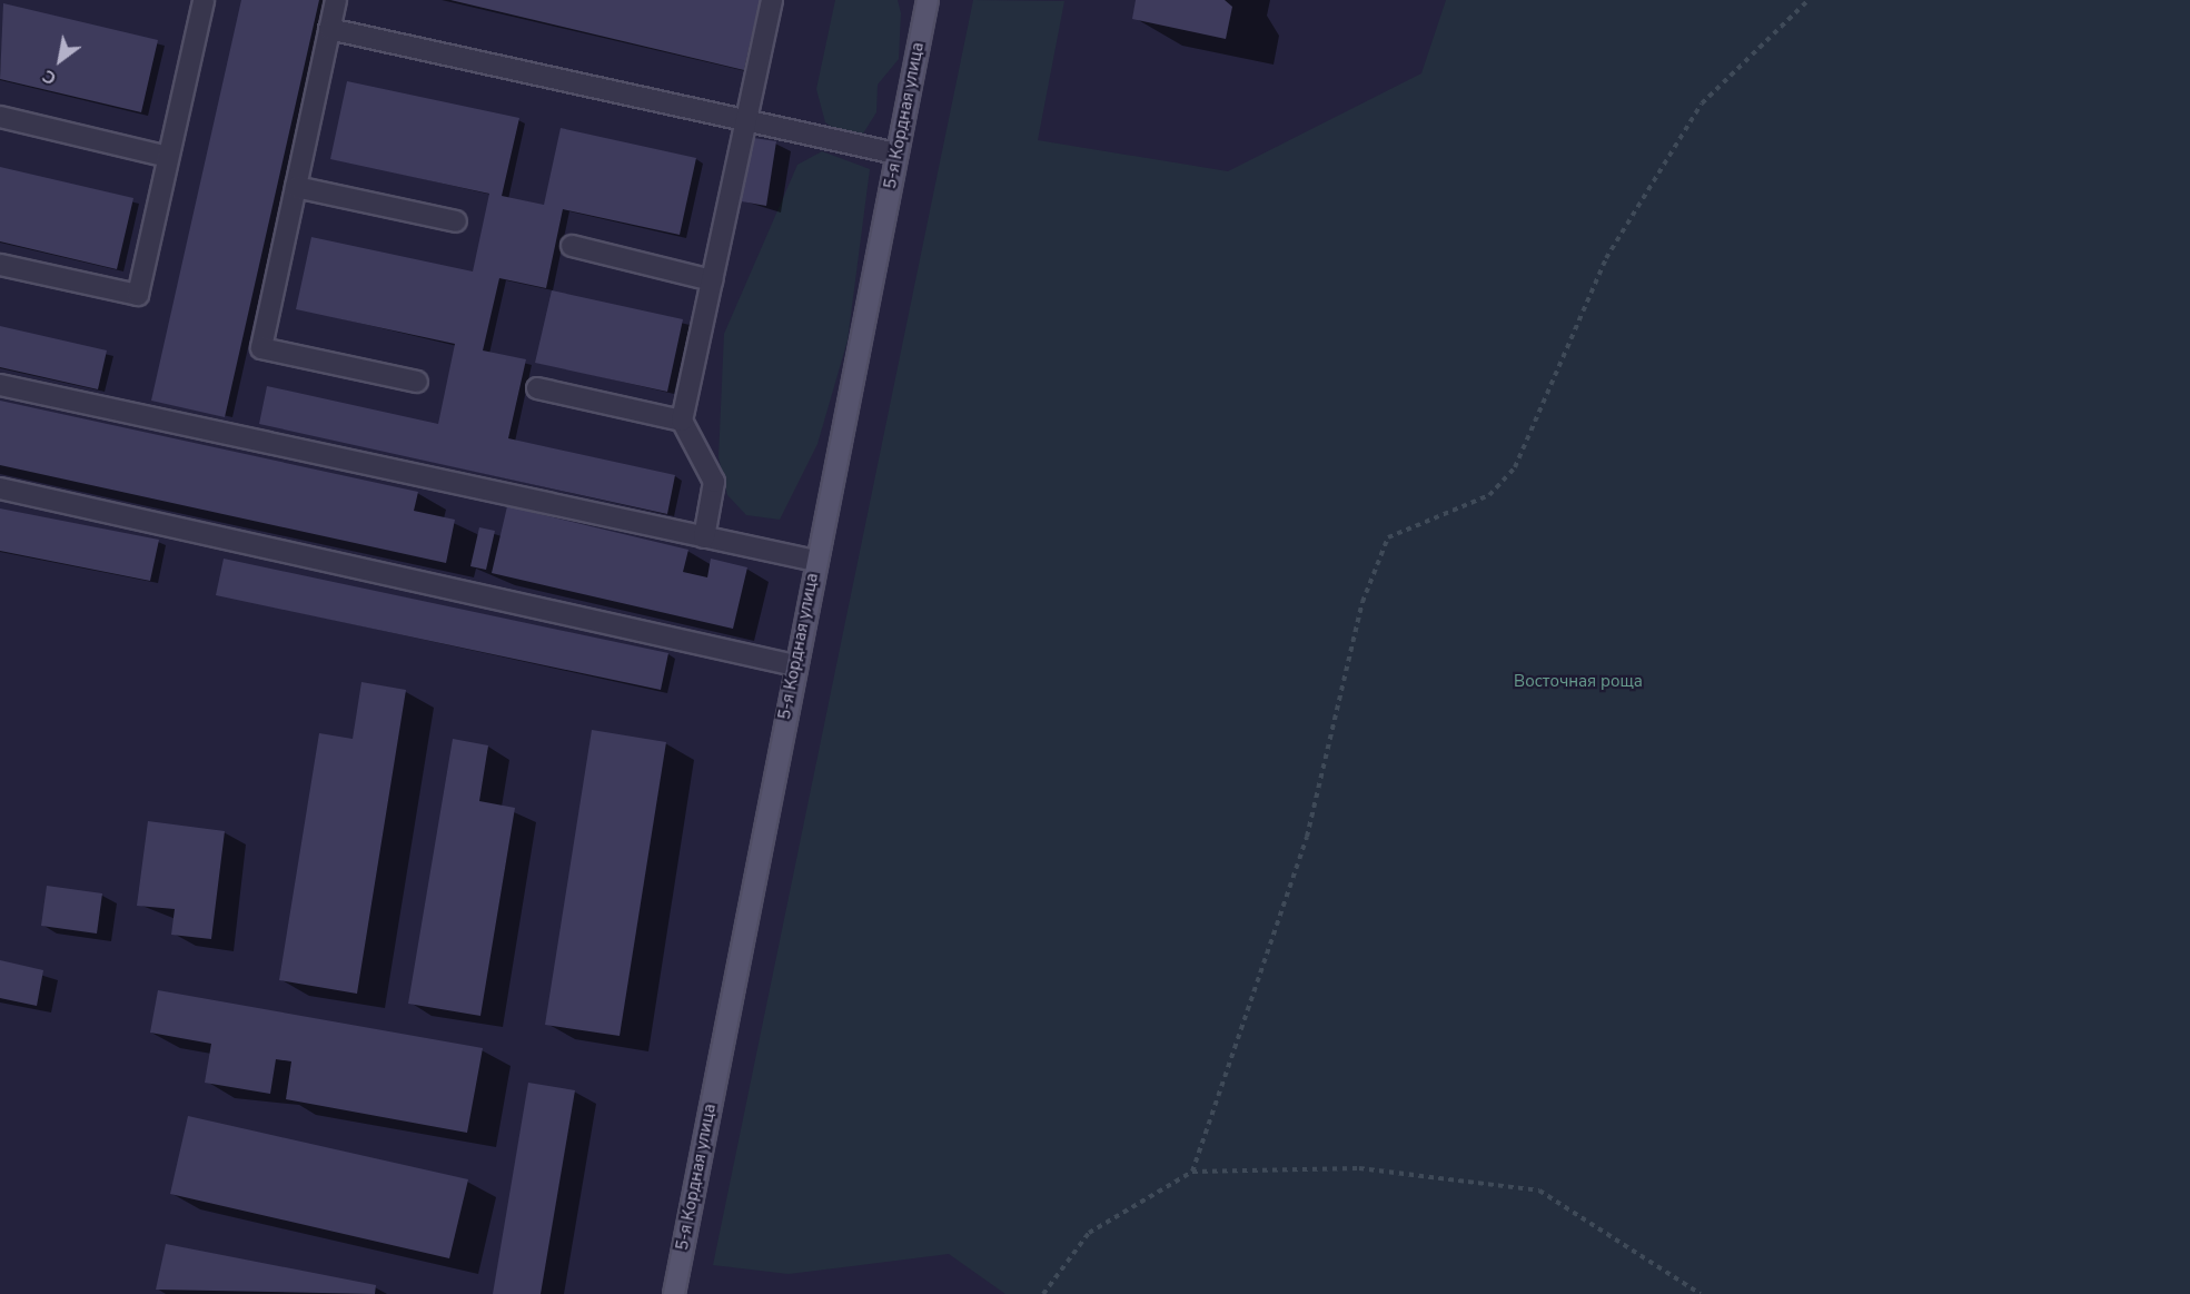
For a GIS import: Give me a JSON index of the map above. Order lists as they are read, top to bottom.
{
  "streets": {
    "main road": ["5-я Кордная улица"]
  },
  "parks": ["Восточная роща"],
  "north": "bottom left"
}
